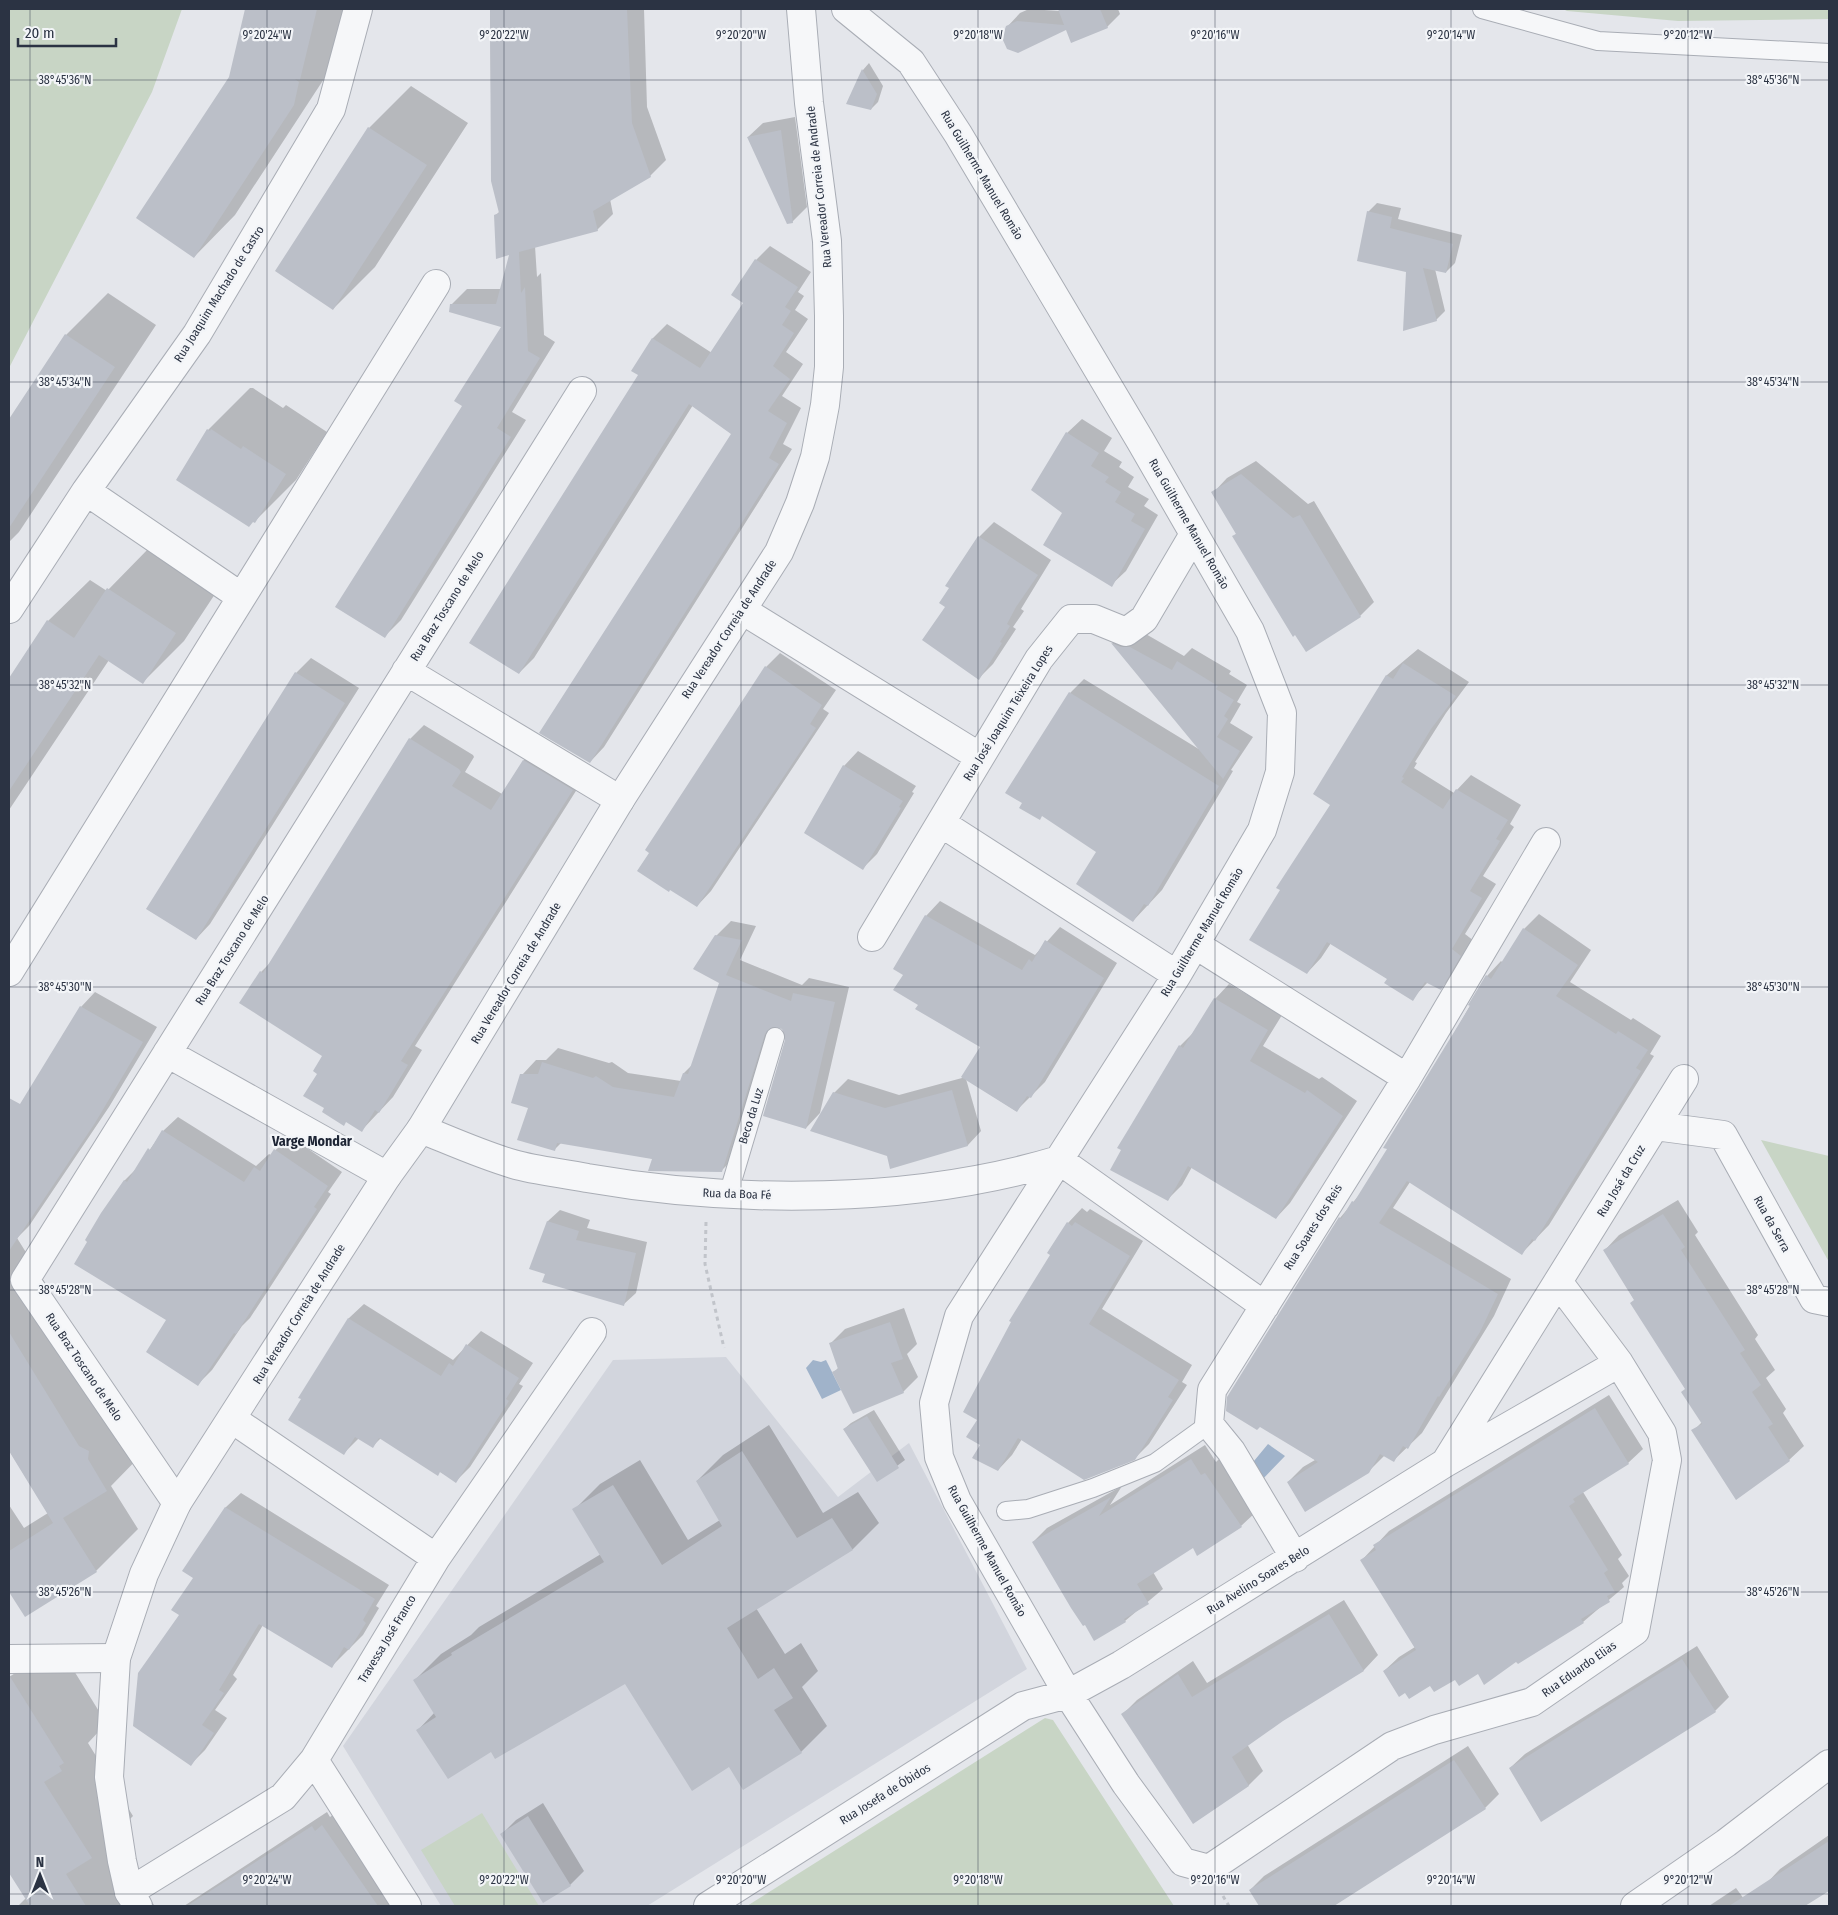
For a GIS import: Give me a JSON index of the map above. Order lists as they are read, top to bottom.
{
  "streets": {
    "street": [
      "Rua Guilherme Manuel Romão",
      "Rua Vereador Correia de Andrade",
      "Rua Joaquim Machado de Castro",
      "Rua Braz Toscano de Melo",
      "Rua José Joaquim Teixeira Lopes",
      "Rua José da Cruz",
      "Rua da Boa Fé",
      "Rua da Serra",
      "Rua Soares dos Reis",
      "Rua Avelino Soares Belo",
      "Travessa José Franco",
      "Rua Eduardo Elias",
      "Rua Josefa de Óbidos"
    ],
    "lane": ["Beco da Luz"]
  },
  "crossings": [
    ["Rua Guilherme Manuel Romão", "Rua José Joaquim Teixeira Lopes"],
    ["Rua Guilherme Manuel Romão", "Rua da Boa Fé"],
    ["Rua Guilherme Manuel Romão", "Rua Avelino Soares Belo"],
    ["Rua Guilherme Manuel Romão", "Rua Eduardo Elias"],
    ["Rua Guilherme Manuel Romão", "Rua Josefa de Óbidos"],
    ["Rua Vereador Correia de Andrade", "Rua Braz Toscano de Melo"],
    ["Rua Vereador Correia de Andrade", "Rua da Boa Fé"],
    ["Rua Vereador Correia de Andrade", "Travessa José Franco"],
    ["Beco da Luz", "Rua da Boa Fé"],
    ["Rua José da Cruz", "Rua da Serra"],
    ["Rua José da Cruz", "Rua Avelino Soares Belo"],
    ["Rua José da Cruz", "Rua Eduardo Elias"],
    ["Rua Avelino Soares Belo", "Rua Eduardo Elias"],
    ["Rua Avelino Soares Belo", "Rua Josefa de Óbidos"]
  ],
  "districts": ["Varge Mondar"],
  "scale_bar": "20 m",
  "north": "top",
  "coordinates": [
    "9°20'24\"W",
    "9°20'22\"W",
    "9°20'20\"W",
    "9°20'18\"W",
    "9°20'16\"W",
    "9°20'14\"W",
    "9°20'12\"W",
    "38°45'36\"N",
    "38°45'34\"N",
    "38°45'32\"N",
    "38°45'30\"N",
    "38°45'28\"N",
    "38°45'26\"N"
  ]
}
